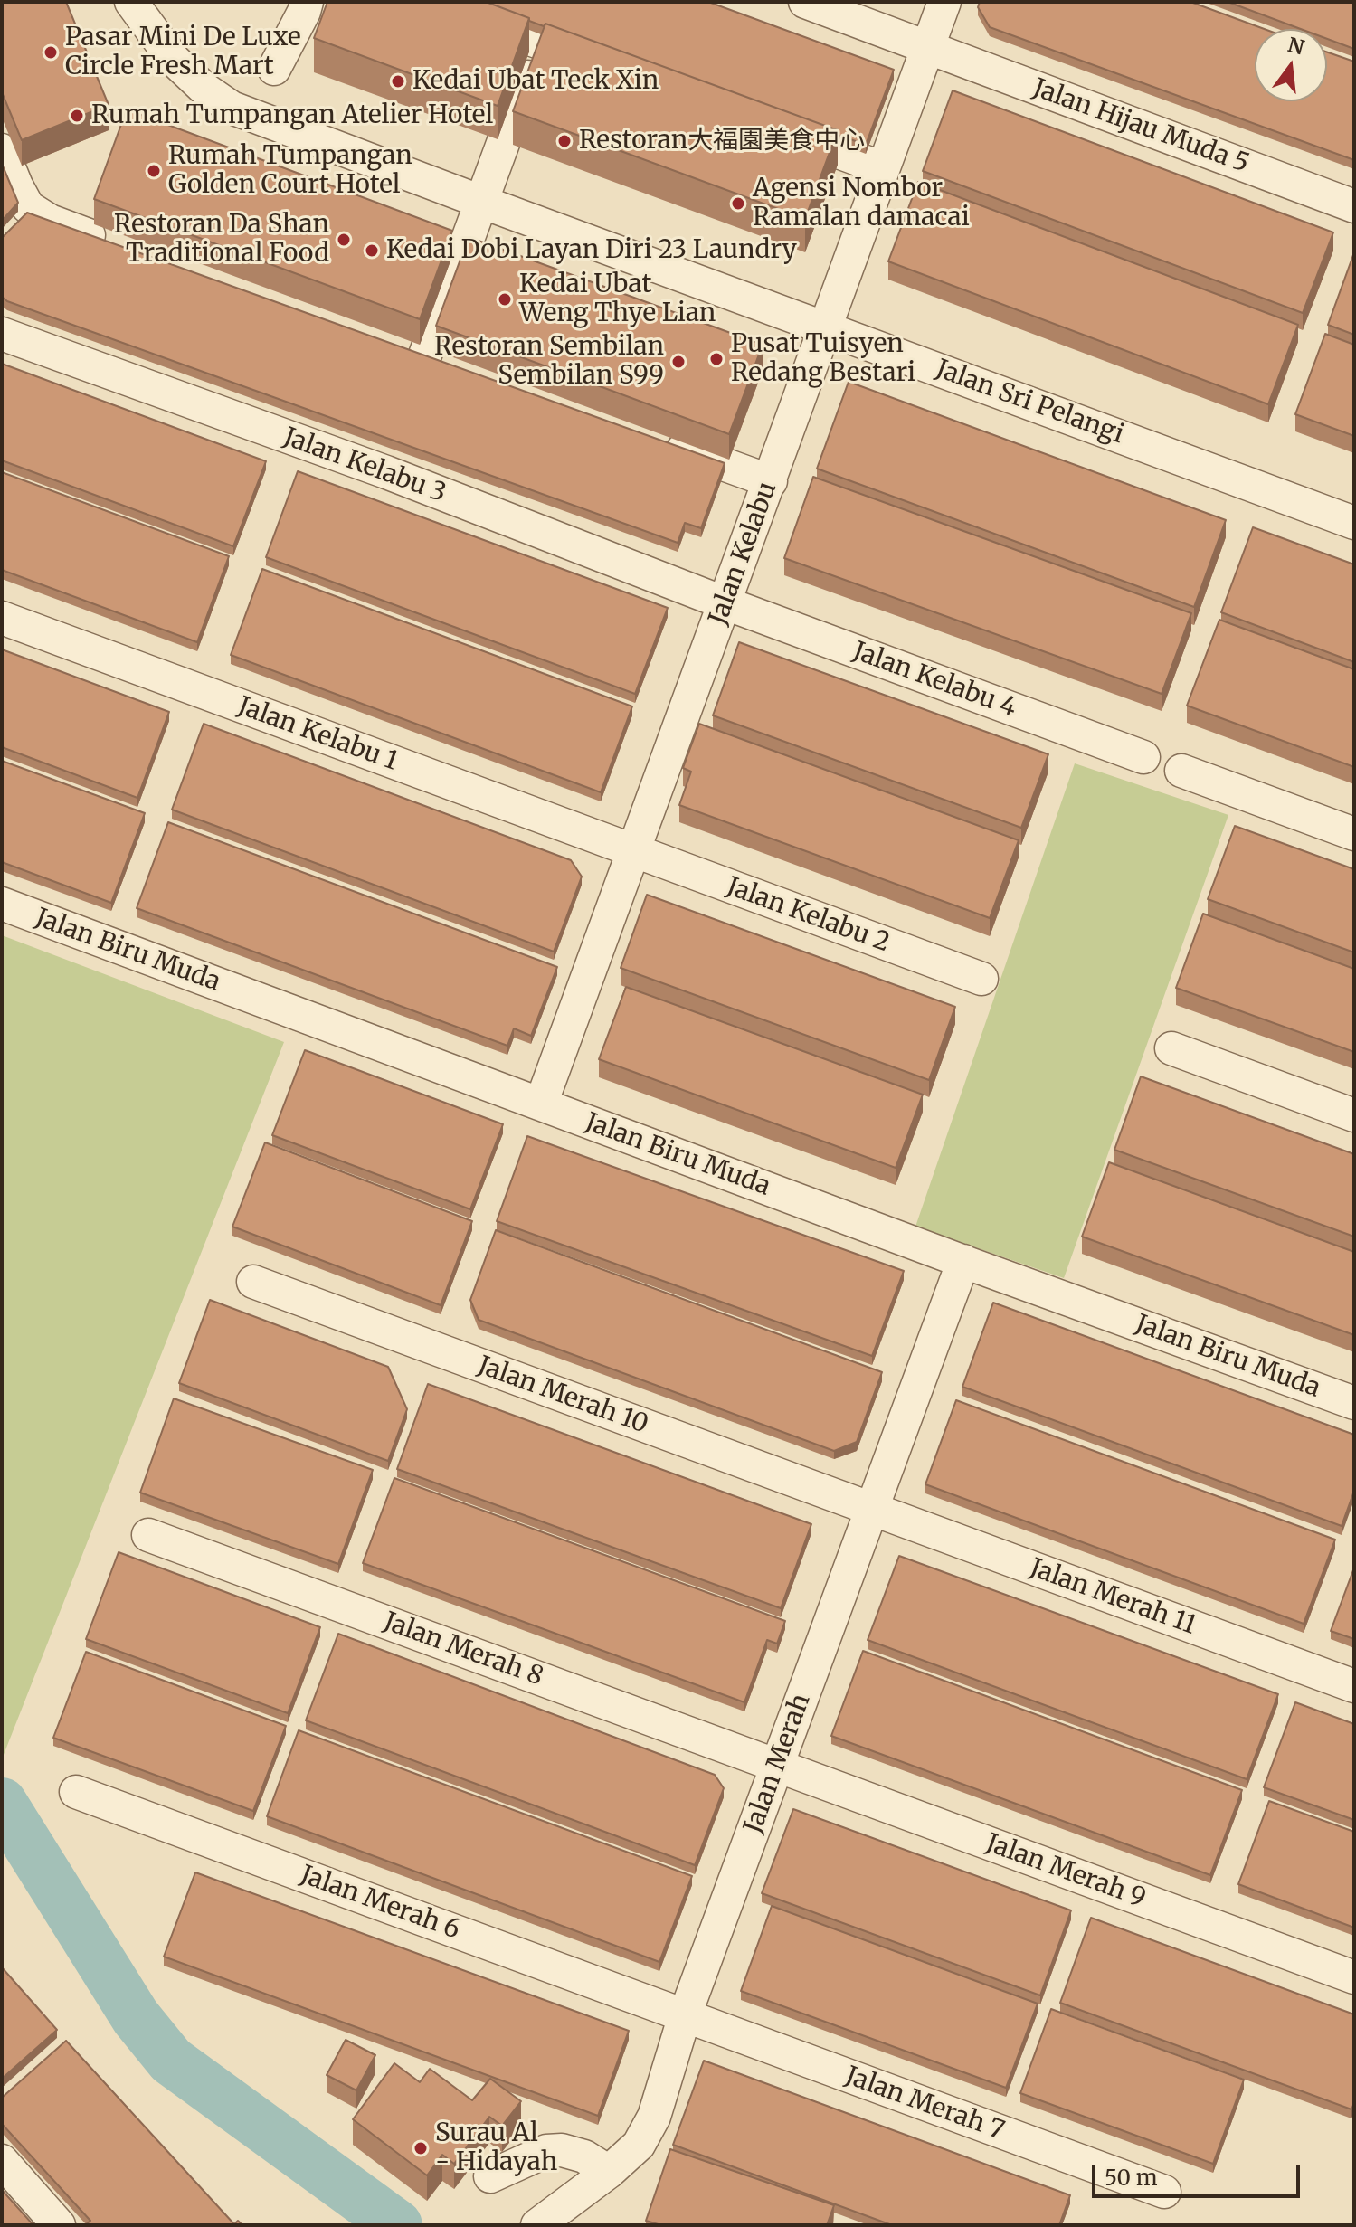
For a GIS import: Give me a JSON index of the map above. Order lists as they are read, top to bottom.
{
  "streets": {
    "street": [
      "Jalan Hijau Muda 5",
      "Jalan Sri Pelangi",
      "Jalan Kelabu 3",
      "Jalan Kelabu",
      "Jalan Kelabu 4",
      "Jalan Kelabu 1",
      "Jalan Kelabu 2",
      "Jalan Biru Muda",
      "Jalan Merah 10",
      "Jalan Merah 11",
      "Jalan Merah 8",
      "Jalan Merah",
      "Jalan Merah 9",
      "Jalan Merah 6",
      "Jalan Merah 7"
    ]
  },
  "crossings": [
    ["Jalan Hijau Muda 5", "Jalan Kelabu"],
    ["Jalan Sri Pelangi", "Jalan Kelabu"],
    ["Jalan Kelabu 3", "Jalan Kelabu"],
    ["Jalan Kelabu 3", "Jalan Kelabu 4"],
    ["Jalan Kelabu", "Jalan Kelabu 4"],
    ["Jalan Kelabu", "Jalan Kelabu 1"],
    ["Jalan Kelabu", "Jalan Kelabu 2"],
    ["Jalan Kelabu", "Jalan Biru Muda"],
    ["Jalan Kelabu 1", "Jalan Kelabu 2"],
    ["Jalan Biru Muda", "Jalan Merah"],
    ["Jalan Merah 10", "Jalan Merah 11"],
    ["Jalan Merah 10", "Jalan Merah"],
    ["Jalan Merah 11", "Jalan Merah"],
    ["Jalan Merah 8", "Jalan Merah"],
    ["Jalan Merah 8", "Jalan Merah 9"],
    ["Jalan Merah", "Jalan Merah 9"],
    ["Jalan Merah", "Jalan Merah 6"],
    ["Jalan Merah", "Jalan Merah 7"],
    ["Jalan Merah 6", "Jalan Merah 7"]
  ],
  "places": [
    "Pasar Mini De Luxe Circle Fresh Mart",
    "Kedai Ubat Teck Xin",
    "Rumah Tumpangan Atelier Hotel",
    "Restoran大福園美食中心",
    "Rumah Tumpangan Golden Court Hotel",
    "Agensi Nombor Ramalan damacai",
    "Restoran Da Shan Traditional Food",
    "Kedai Dobi Layan Diri 23 Laundry",
    "Kedai Ubat Weng Thye Lian",
    "Pusat Tuisyen Redang Bestari",
    "Restoran Sembilan Sembilan S99",
    "Surau Al - Hidayah"
  ],
  "scale_bar": "50 m",
  "north": "top"
}
